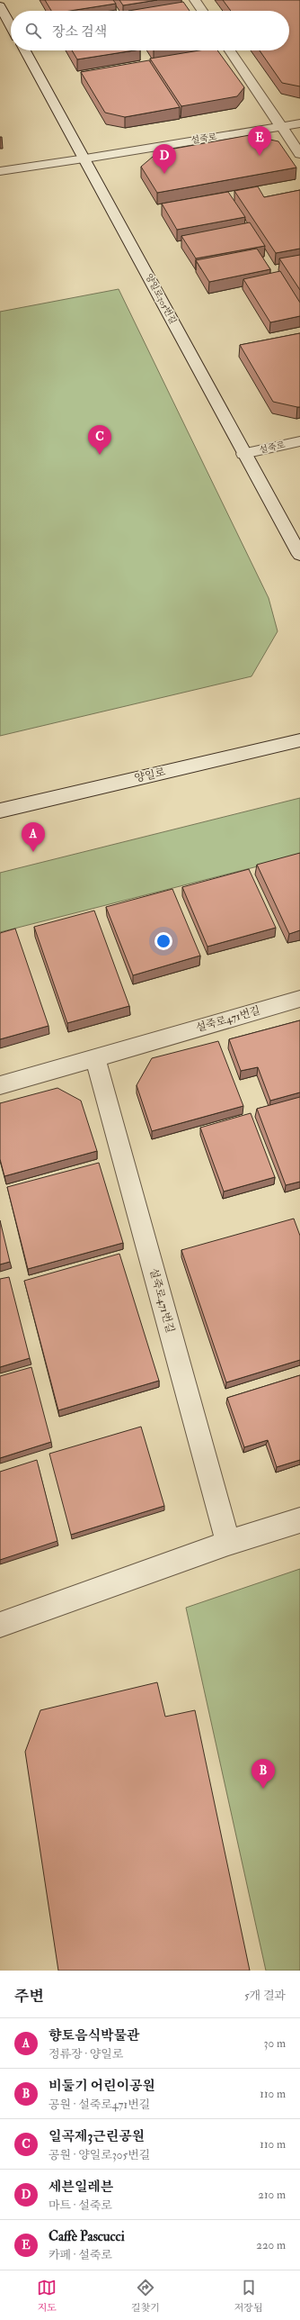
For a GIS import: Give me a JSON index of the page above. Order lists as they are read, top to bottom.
{
  "streets": {
    "street": [
      "설죽로",
      "양일로305번길",
      "양일로",
      "설죽로471번길"
    ]
  },
  "crossings": [
    ["설죽로", "양일로305번길"]
  ],
  "page": {
    "search": "장소 검색",
    "pins": [
      "E",
      "D",
      "C",
      "A",
      "B"
    ],
    "heading": ["주변", "5개 결과"],
    "list": [
      {
        "mark": "A",
        "name": "향토음식박물관",
        "note": "정류장 · 양일로",
        "value": "30 m"
      },
      {
        "mark": "B",
        "name": "비둘기 어린이공원",
        "note": "공원 · 설죽로471번길",
        "value": "110 m"
      },
      {
        "mark": "C",
        "name": "일곡제3근린공원",
        "note": "공원 · 양일로305번길",
        "value": "110 m"
      },
      {
        "mark": "D",
        "name": "세븐일레븐",
        "note": "마트 · 설죽로",
        "value": "210 m"
      },
      {
        "mark": "E",
        "name": "Caffè Pascucci",
        "note": "카페 · 설죽로",
        "value": "220 m"
      }
    ],
    "nav": ["지도", "길찾기", "저장됨"]
  }
}
